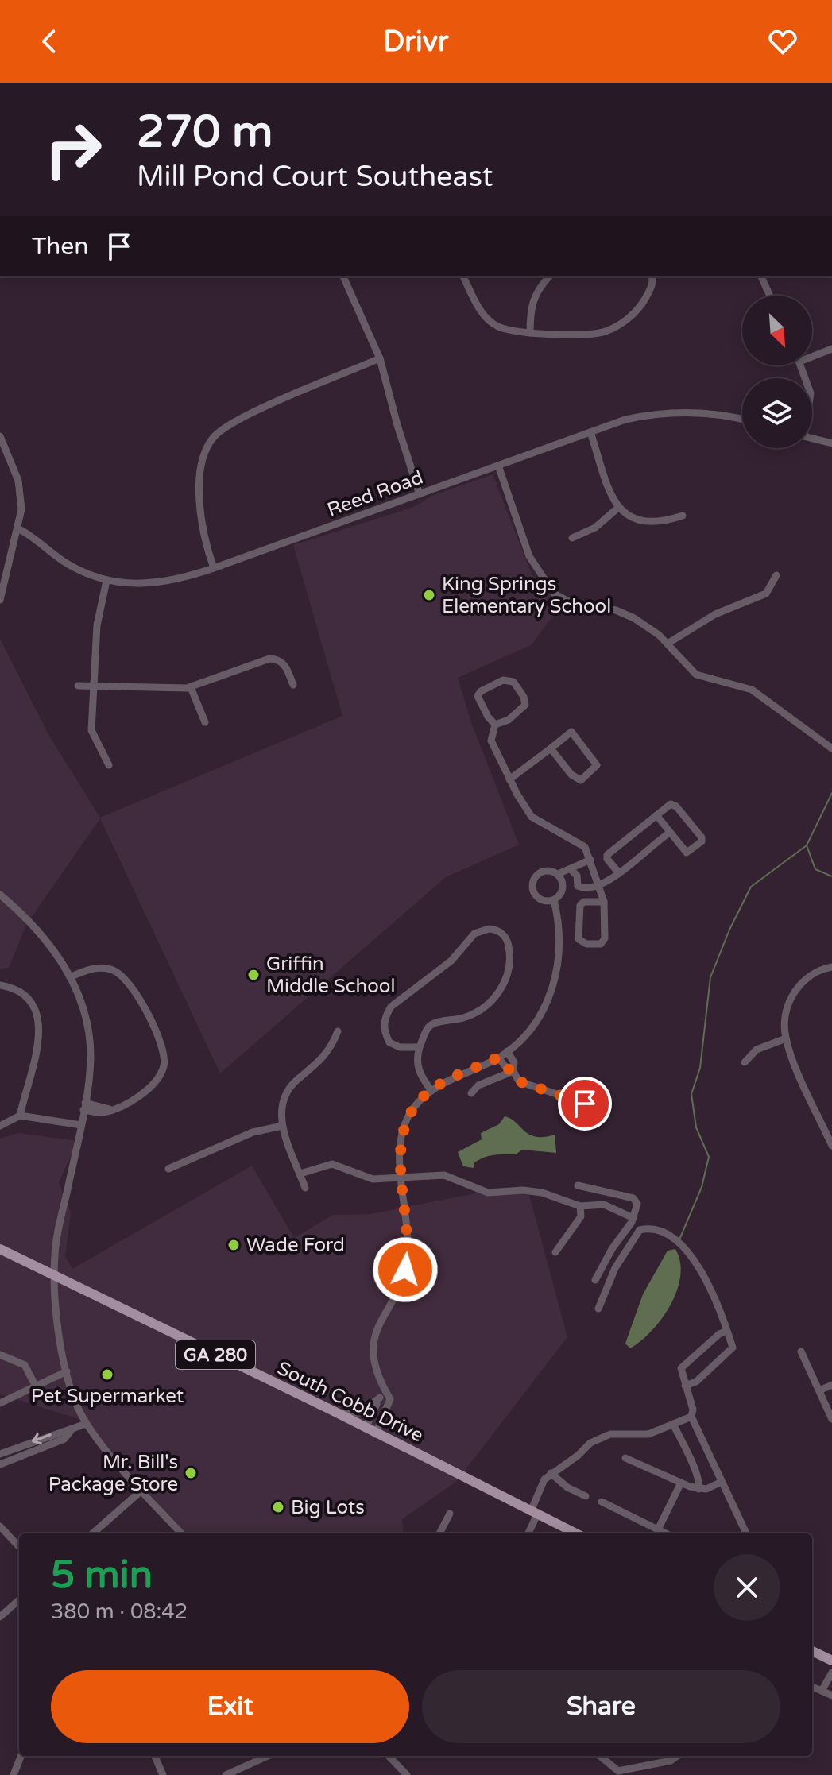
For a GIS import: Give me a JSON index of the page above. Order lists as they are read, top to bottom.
{
  "streets": {
    "main road": ["GA 280", "South Cobb Drive"],
    "street": ["Reed Road"]
  },
  "places": [
    "King Springs Elementary School",
    "Griffin Middle School",
    "Wade Ford",
    "Pet Supermarket",
    "Mr. Bill's Package Store",
    "Big Lots"
  ],
  "north": "bottom right",
  "page": {
    "header": "Drivr",
    "turn": ["270 m", "Mill Pond Court Southeast"],
    "then": "Then",
    "heading": ["5 min", "380 m · 08:42"],
    "buttons": ["Exit", "Share"]
  }
}
